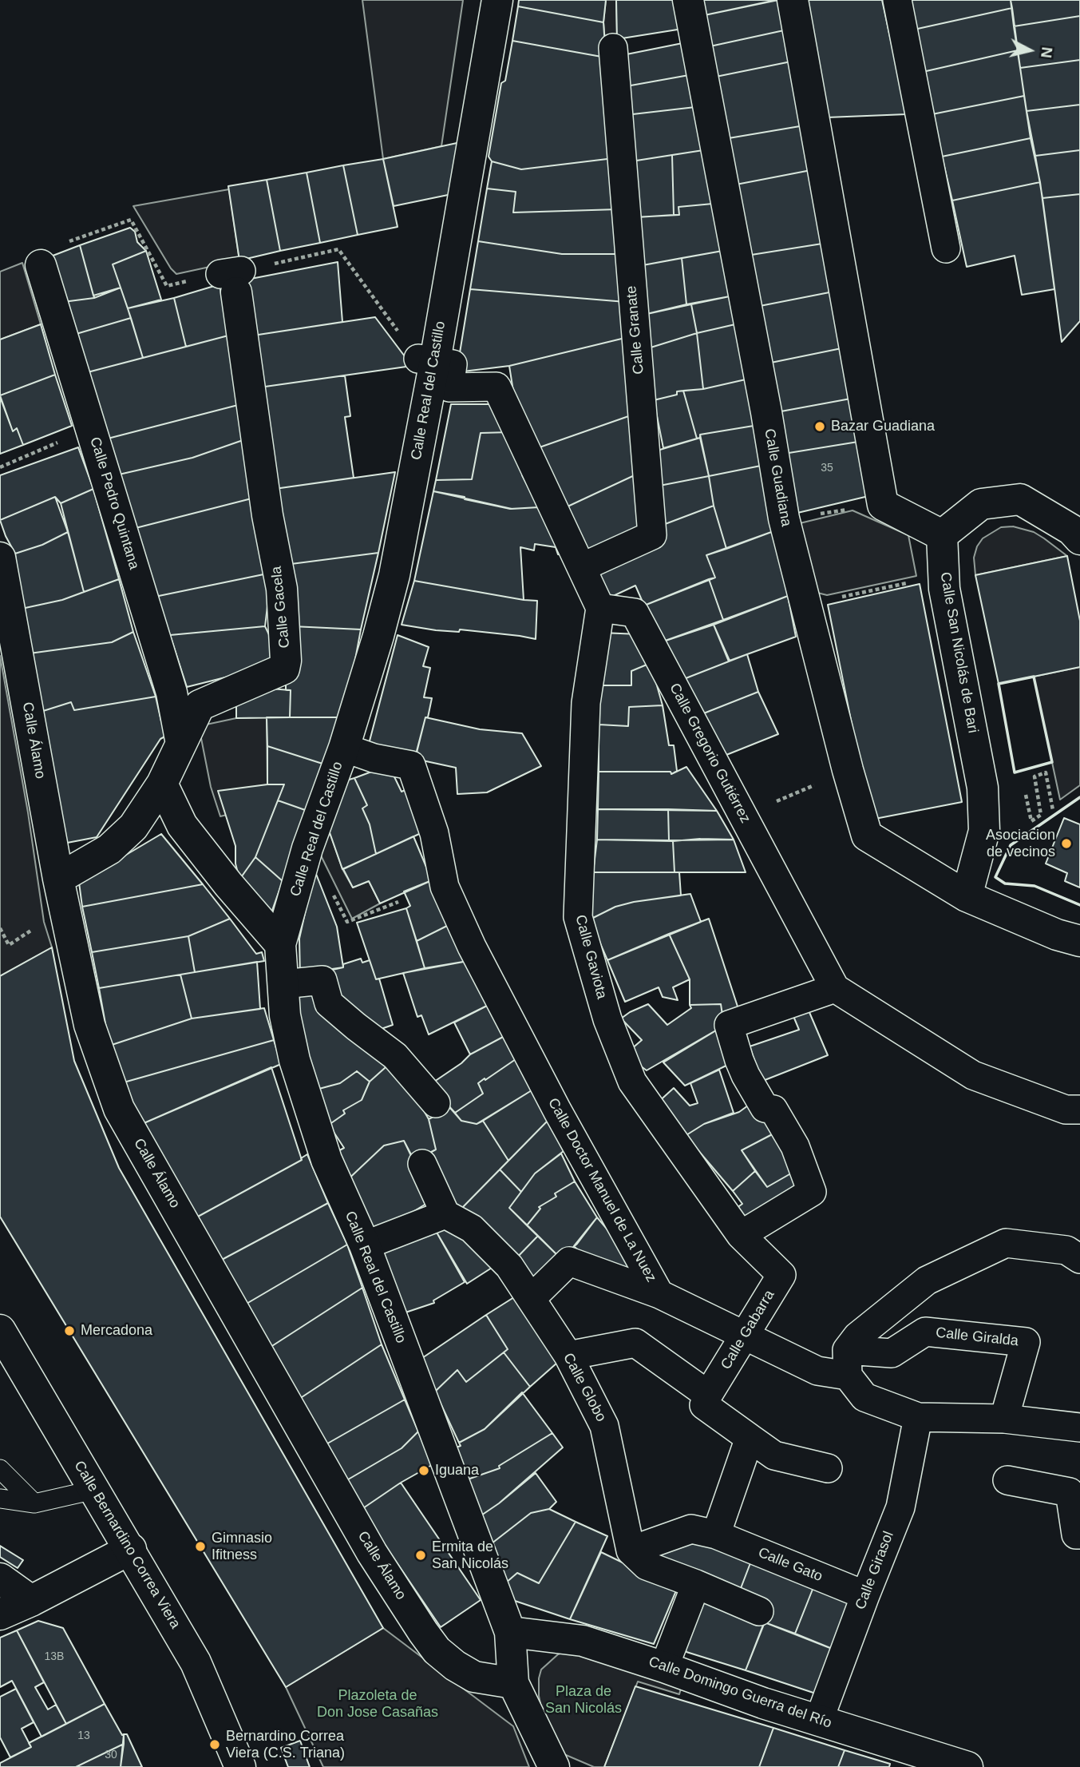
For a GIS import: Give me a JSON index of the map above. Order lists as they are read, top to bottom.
{
  "streets": {
    "street": [
      "Calle Granate",
      "Calle Real del Castillo",
      "Calle Guadiana",
      "Calle Pedro Quintana",
      "Calle Gacela",
      "Calle San Nicolás de Bari",
      "Calle Álamo",
      "Calle Gregorio Gutiérrez",
      "Calle Gaviota",
      "Calle Doctor Manuel de La Nuez",
      "Calle Gabarra",
      "Calle Giralda",
      "Calle Globo",
      "Calle Bernardino Correa Viera",
      "Calle Gato",
      "Calle Girasol",
      "Calle Domingo Guerra del Río"
    ]
  },
  "crossings": [
    ["Calle Real del Castillo", "Calle Álamo"],
    ["Calle Real del Castillo", "Calle Doctor Manuel de La Nuez"],
    ["Calle Real del Castillo", "Calle Domingo Guerra del Río"],
    ["Calle Guadiana", "Calle San Nicolás de Bari"],
    ["Calle Pedro Quintana", "Calle Gacela"],
    ["Calle Gacela", "Calle Álamo"],
    ["Calle Gregorio Gutiérrez", "Calle Gaviota"],
    ["Calle Gaviota", "Calle Gabarra"],
    ["Calle Doctor Manuel de La Nuez", "Calle Gabarra"],
    ["Calle Doctor Manuel de La Nuez", "Calle Giralda"],
    ["Calle Gato", "Calle Girasol"],
    ["Calle Girasol", "Calle Domingo Guerra del Río"]
  ],
  "parks": ["Plaza de San Nicolás", "Plazoleta de Don Jose Casañas"],
  "places": [
    "Bazar Guadiana",
    "Asociacion de vecinos",
    "Mercadona",
    "Iguana",
    "Gimnasio Ifitness",
    "Ermita de San Nicolás",
    "Bernardino Correa Viera (C.S. Triana)"
  ],
  "house_numbers": [
    "35",
    "13B",
    "13",
    "30"
  ],
  "north": "right"
}
